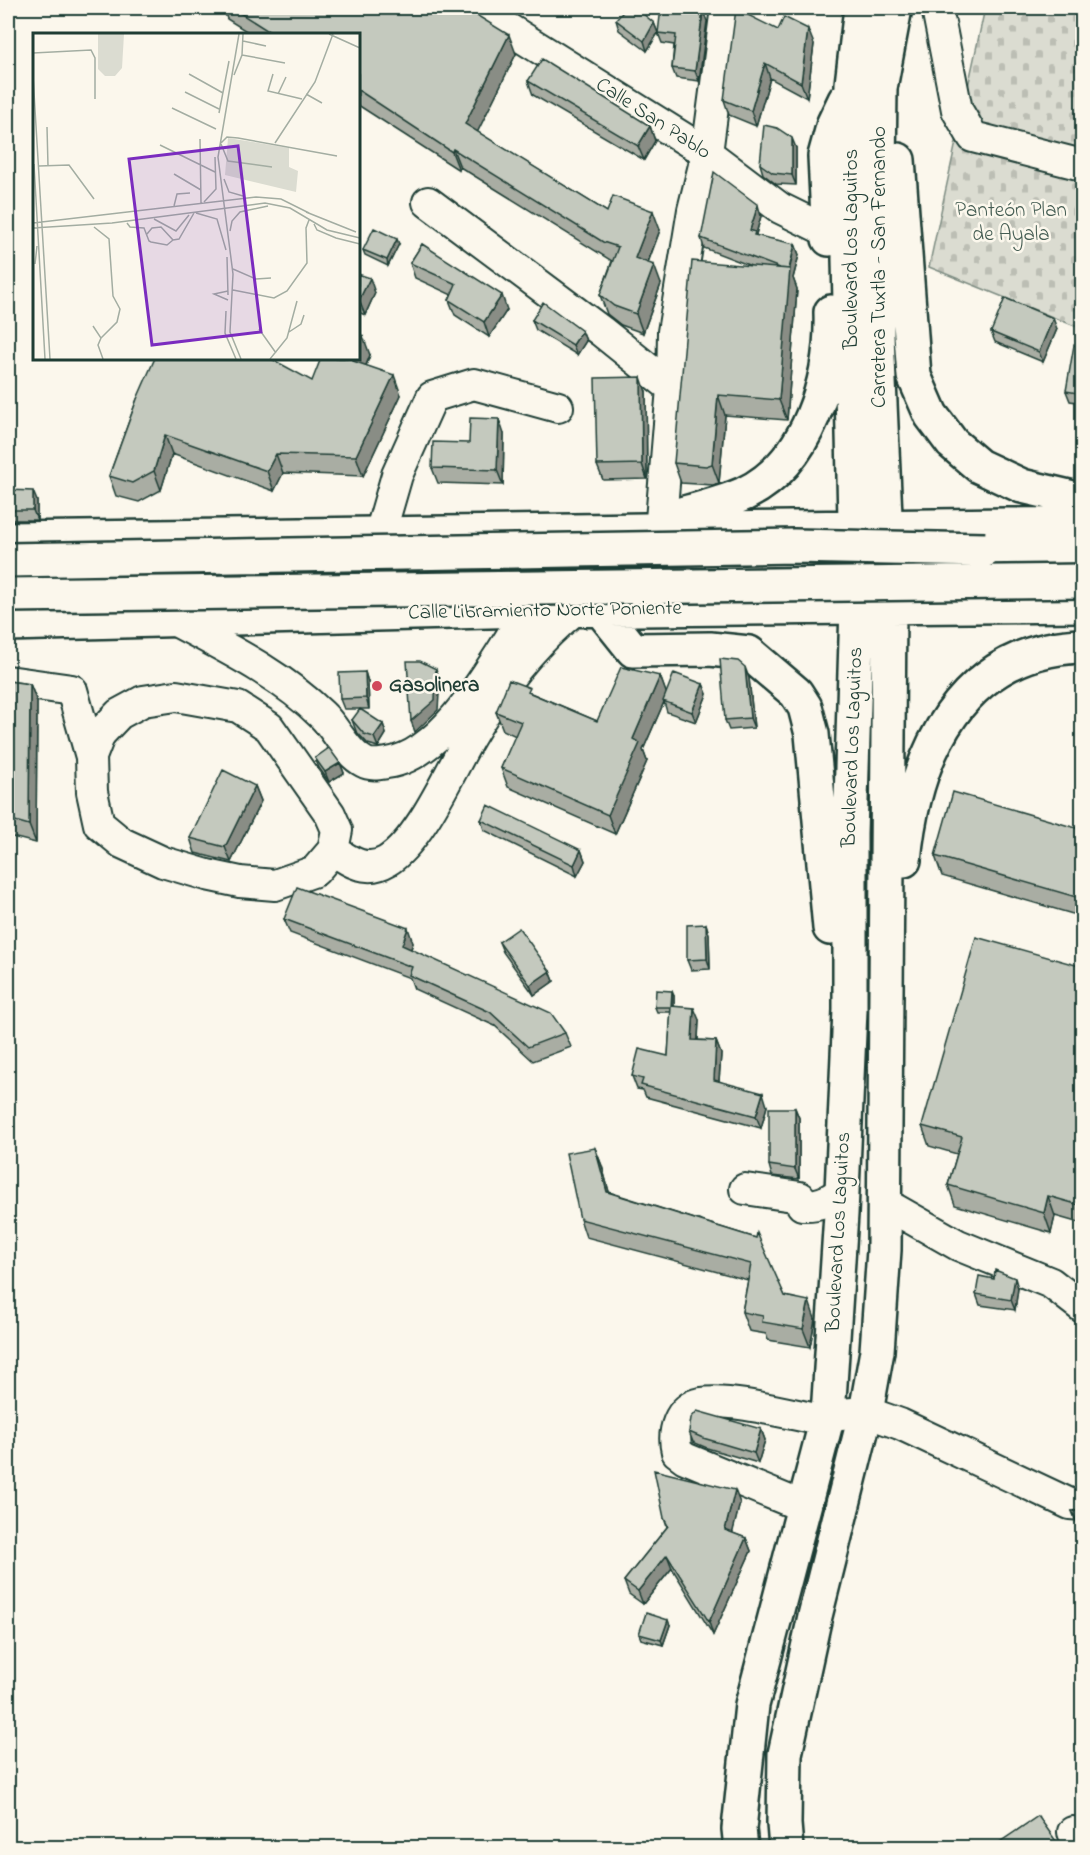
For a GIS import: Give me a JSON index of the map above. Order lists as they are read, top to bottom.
{
  "streets": {
    "main road": ["Boulevard Los Laguitos", "Calle Libramiento Norte Poniente"],
    "lane": ["Calle San Pablo"]
  },
  "crossings": [
    ["Boulevard Los Laguitos", "Calle Libramiento Norte Poniente"]
  ],
  "parks": ["Panteón Plan de Ayala"],
  "places": ["Gasolinera"]
}
